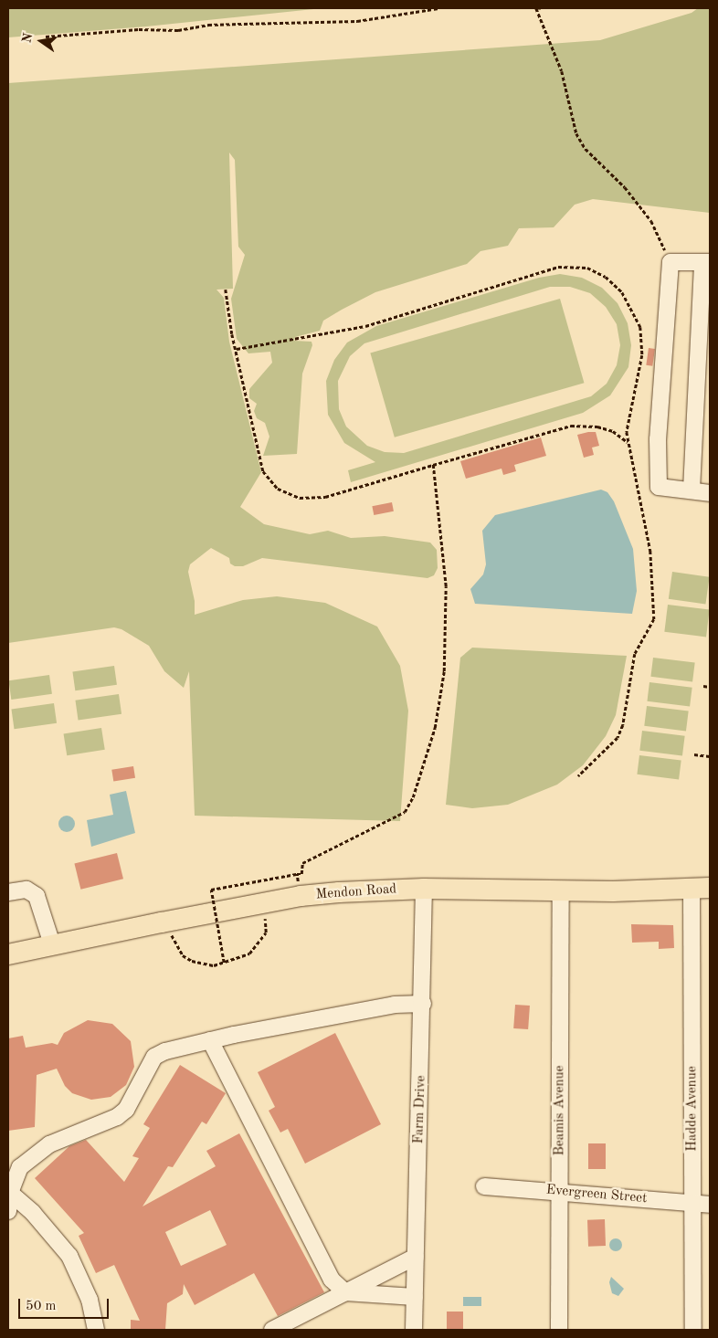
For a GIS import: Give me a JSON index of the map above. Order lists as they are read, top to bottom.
{
  "streets": {
    "main road": ["Mendon Road"],
    "street": [
      "Hadde Avenue",
      "Farm Drive",
      "Beamis Avenue",
      "Evergreen Street"
    ]
  },
  "crossings": [
    ["Mendon Road", "Hadde Avenue"],
    ["Mendon Road", "Farm Drive"],
    ["Mendon Road", "Beamis Avenue"],
    ["Hadde Avenue", "Evergreen Street"],
    ["Beamis Avenue", "Evergreen Street"]
  ],
  "scale_bar": "50 m",
  "north": "left"
}
